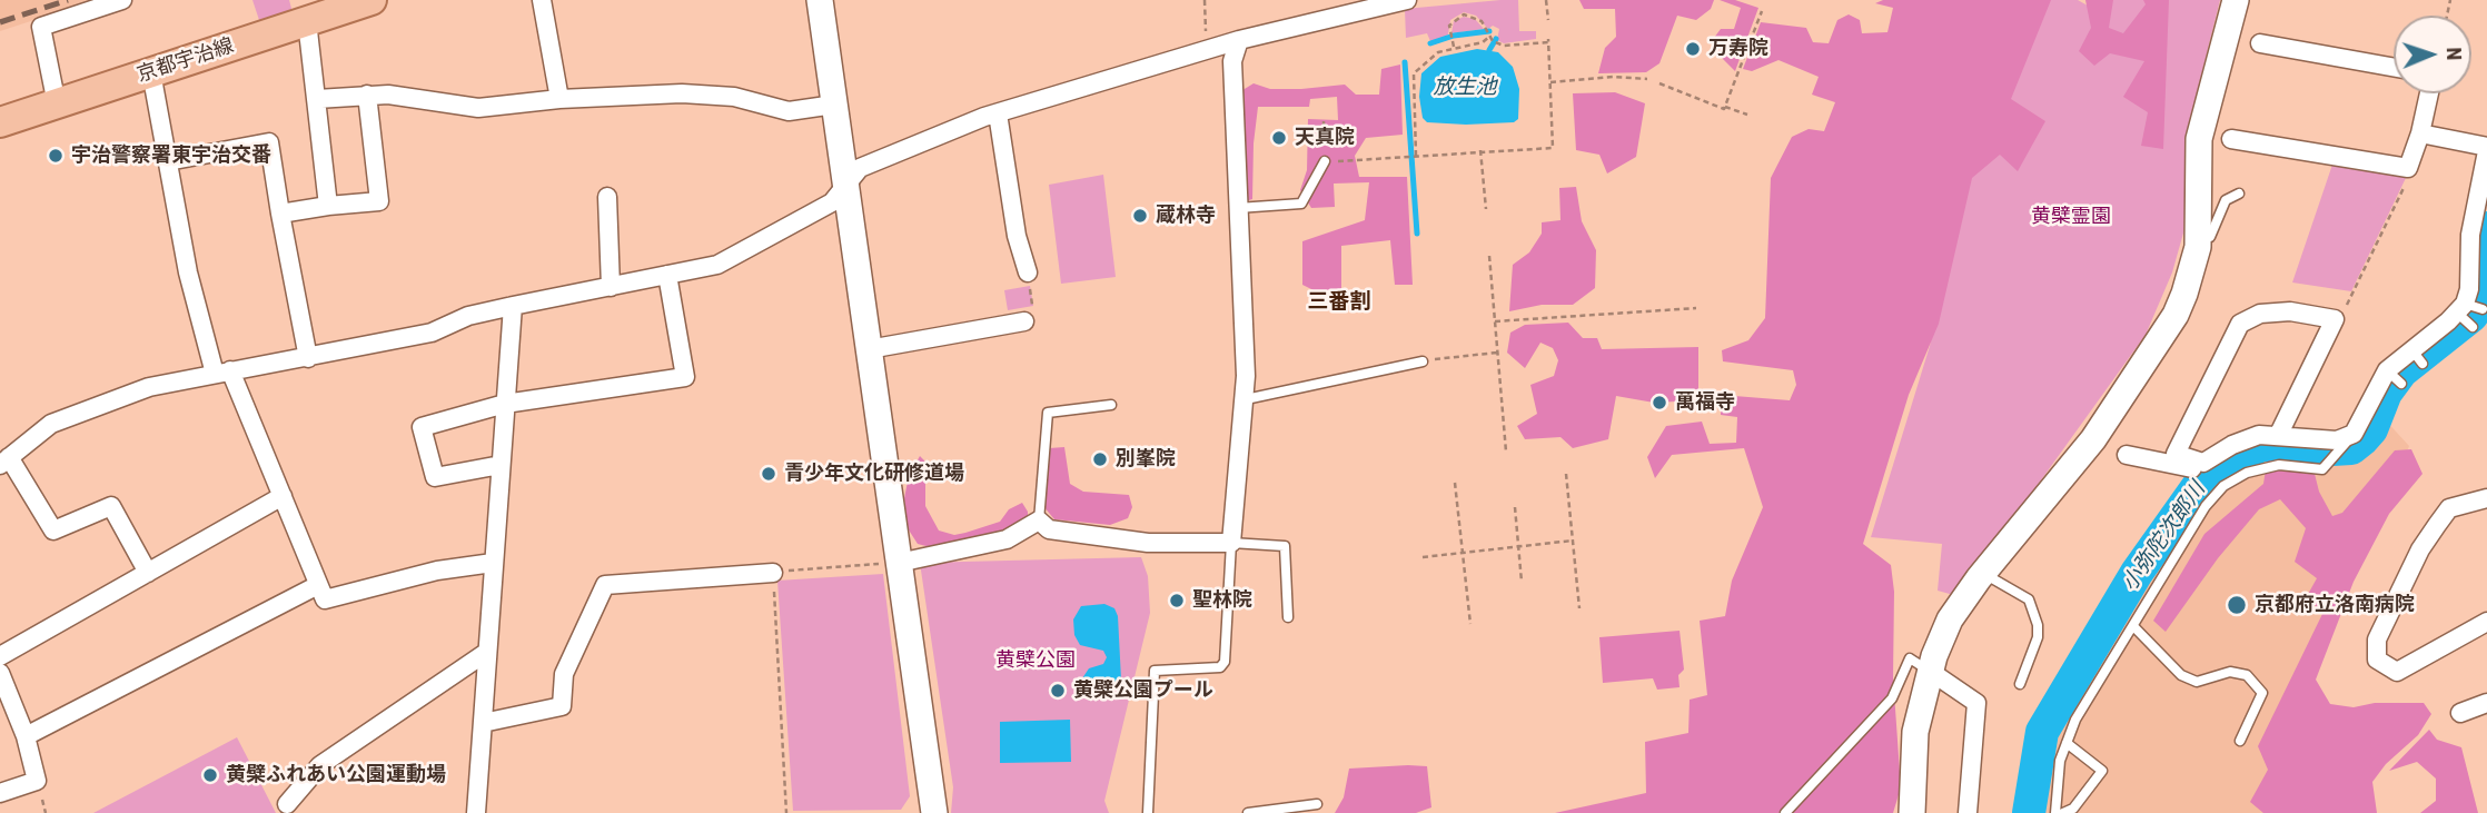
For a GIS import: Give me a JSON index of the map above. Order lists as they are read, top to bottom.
{
  "streets": {
    "main road": ["京都宇治線"]
  },
  "districts": ["三番割"],
  "water": ["放生池", "小弥陀次郎川"],
  "parks": ["黄檗霊園", "黄檗公園"],
  "places": [
    "万寿院",
    "天真院",
    "宇治警察署東宇治交番",
    "蔵林寺",
    "萬福寺",
    "別峯院",
    "青少年文化研修道場",
    "聖林院",
    "京都府立洛南病院",
    "黄檗公園プール",
    "黄檗ふれあい公園運動場"
  ],
  "north": "right"
}
